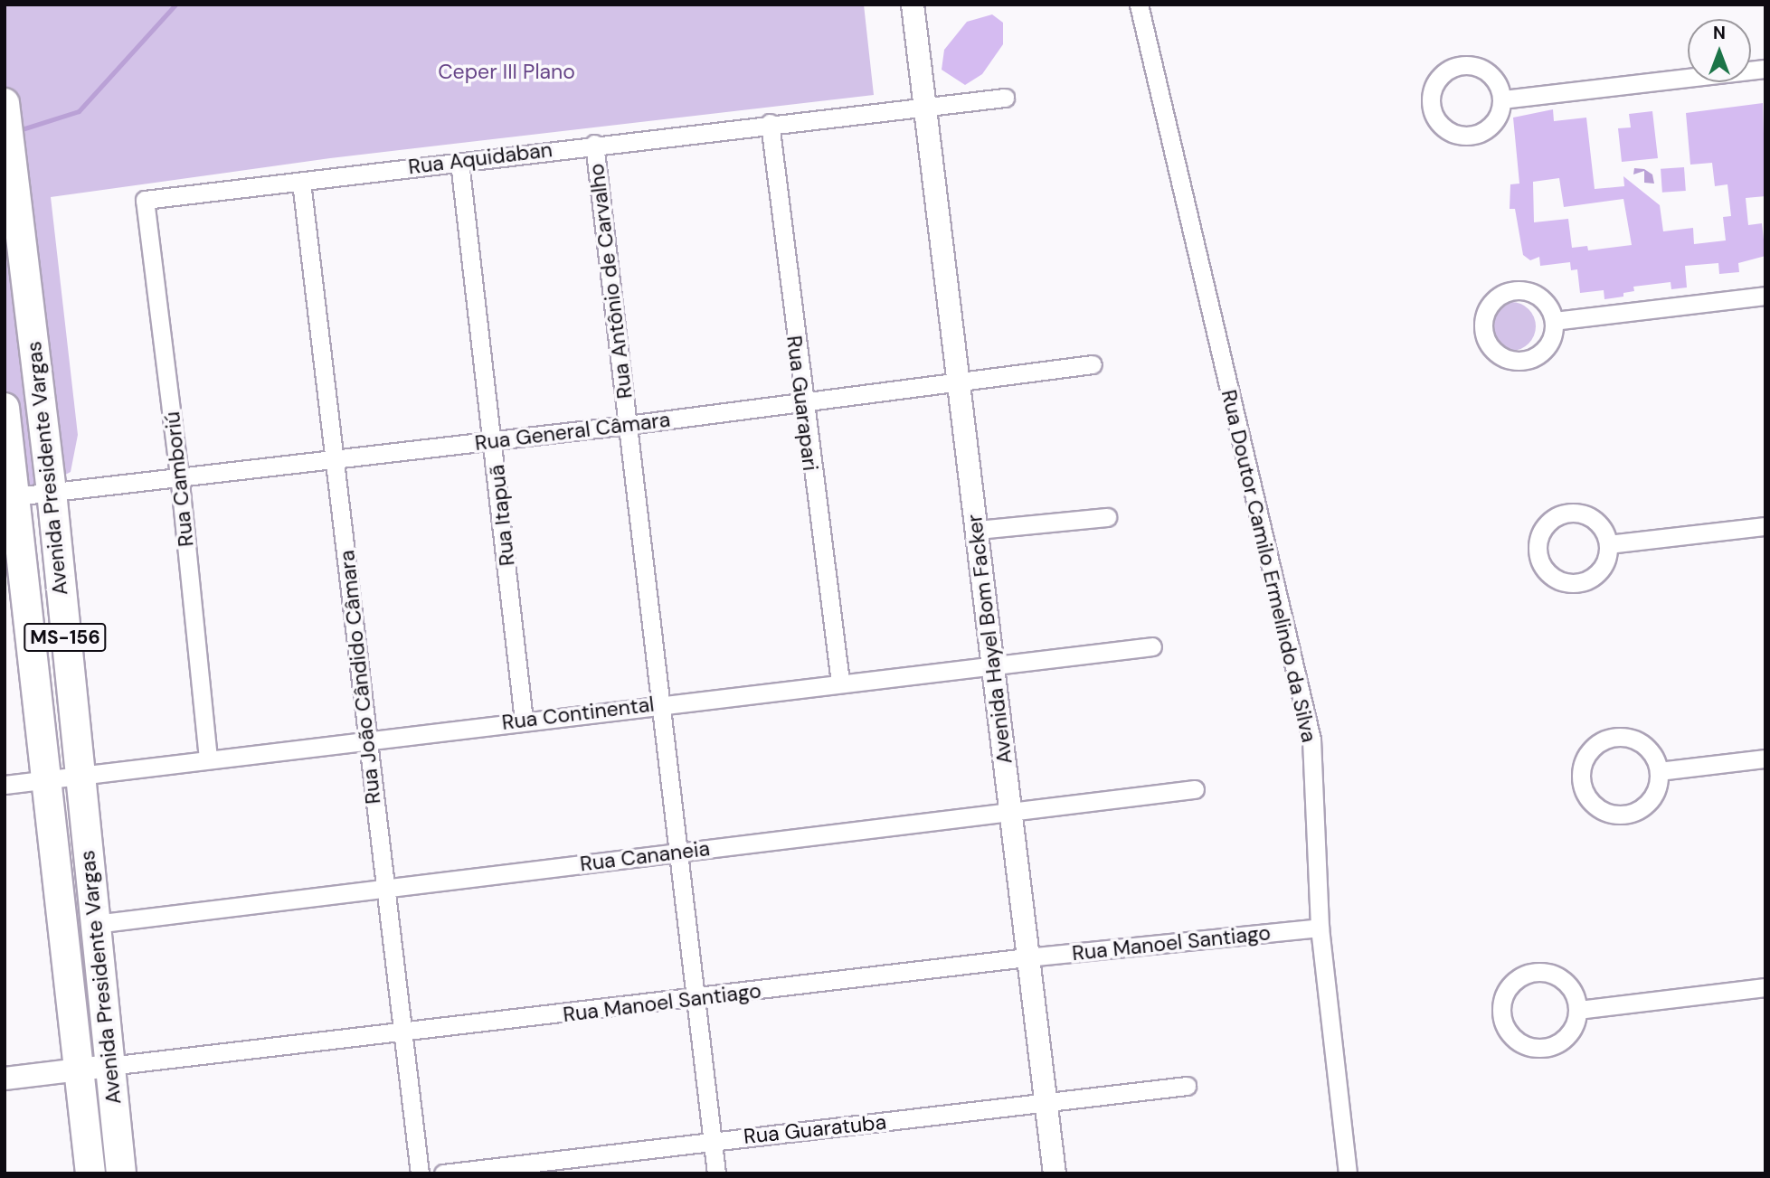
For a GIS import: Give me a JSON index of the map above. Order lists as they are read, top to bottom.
{
  "streets": {
    "main road": ["Avenida Presidente Vargas", "MS-156"],
    "street": [
      "Rua Aquidaban",
      "Rua Antônio de Carvalho",
      "Rua Guarapari",
      "Rua General Câmara",
      "Rua Camboriú",
      "Rua Itapuã",
      "Rua Doutor Camilo Ermelindo da Silva",
      "Avenida Hayel Bom Facker",
      "Rua João Cândido Câmara",
      "Rua Continental",
      "Rua Cananeia",
      "Rua Manoel Santiago",
      "Rua Guaratuba"
    ]
  },
  "crossings": [
    ["Rua Aquidaban", "Rua Antônio de Carvalho"],
    ["Rua Aquidaban", "Rua Guarapari"],
    ["Rua Aquidaban", "Rua Camboriú"],
    ["Rua Aquidaban", "Rua Itapuã"],
    ["Rua Aquidaban", "Avenida Hayel Bom Facker"],
    ["Rua Aquidaban", "Rua João Cândido Câmara"],
    ["Rua Antônio de Carvalho", "Rua General Câmara"],
    ["Rua Antônio de Carvalho", "Rua Continental"],
    ["Rua Antônio de Carvalho", "Rua Cananeia"],
    ["Rua Antônio de Carvalho", "Rua Manoel Santiago"],
    ["Rua Antônio de Carvalho", "Rua Guaratuba"],
    ["Rua Guarapari", "Rua General Câmara"],
    ["Rua Guarapari", "Rua Continental"],
    ["Rua General Câmara", "Avenida Presidente Vargas"],
    ["Rua General Câmara", "Rua Camboriú"],
    ["Rua General Câmara", "Rua Itapuã"],
    ["Rua General Câmara", "Avenida Hayel Bom Facker"],
    ["Rua General Câmara", "Rua João Cândido Câmara"],
    ["Avenida Presidente Vargas", "Rua Continental"],
    ["Avenida Presidente Vargas", "Rua Cananeia"],
    ["Avenida Presidente Vargas", "Rua Manoel Santiago"],
    ["Rua Camboriú", "Rua Continental"],
    ["Rua Itapuã", "Rua Continental"],
    ["Rua Doutor Camilo Ermelindo da Silva", "Rua Manoel Santiago"],
    ["Avenida Hayel Bom Facker", "Rua Continental"],
    ["Avenida Hayel Bom Facker", "Rua Cananeia"],
    ["Avenida Hayel Bom Facker", "Rua Manoel Santiago"],
    ["Avenida Hayel Bom Facker", "Rua Guaratuba"],
    ["Rua João Cândido Câmara", "Rua Continental"],
    ["Rua João Cândido Câmara", "Rua Cananeia"],
    ["Rua João Cândido Câmara", "Rua Manoel Santiago"]
  ],
  "parks": ["Ceper III Plano"],
  "north": "top"
}
